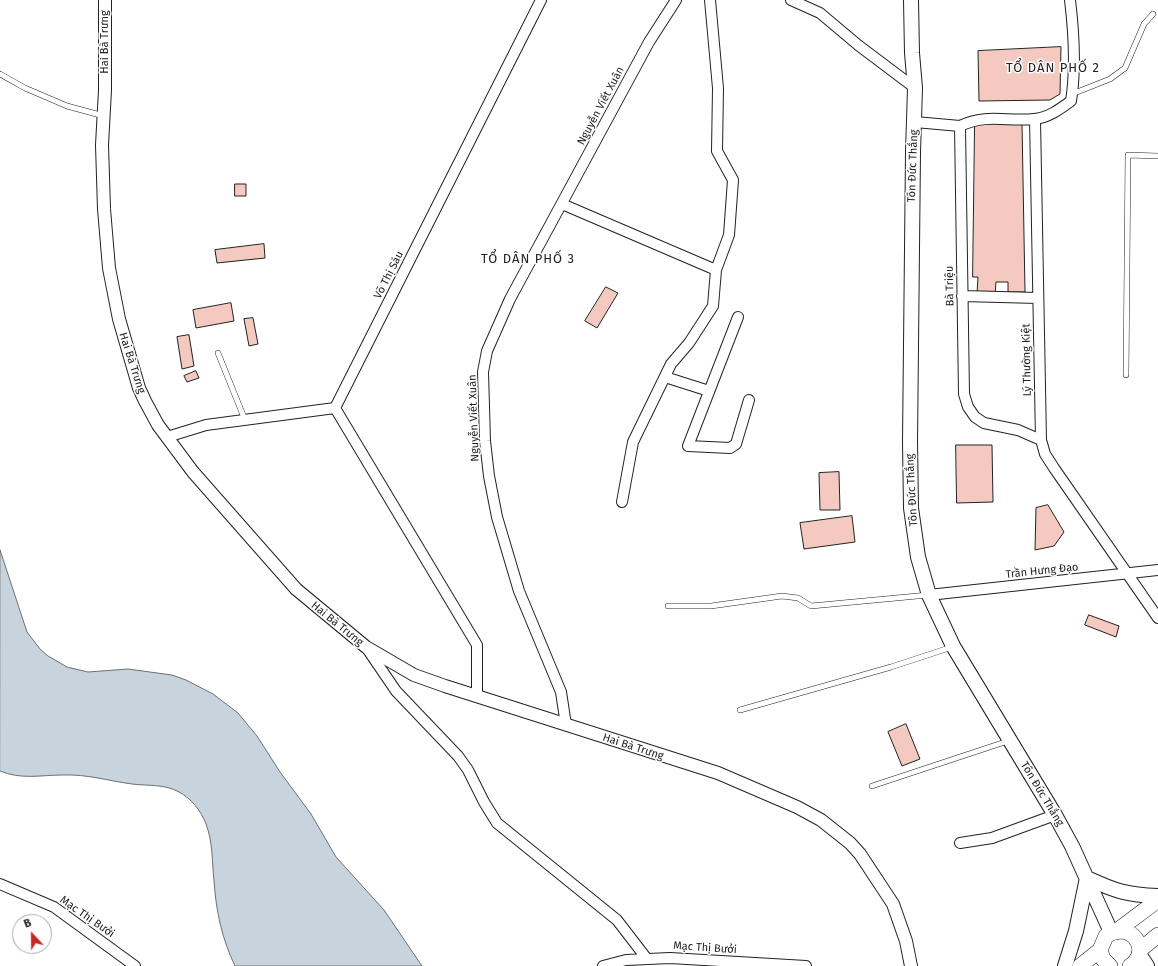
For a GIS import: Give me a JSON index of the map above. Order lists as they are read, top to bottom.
{
  "streets": {
    "main road": ["Tôn Đức Thắng"],
    "street": [
      "Hai Bà Trưng",
      "Nguyễn Viết Xuân",
      "Võ Thị Sáu",
      "Bà Triệu",
      "Lý Thường Kiệt",
      "Trần Hưng Đạo",
      "Mạc Thị Bưởi"
    ]
  },
  "crossings": [
    ["Hai Bà Trưng", "Nguyễn Viết Xuân"],
    ["Tôn Đức Thắng", "Trần Hưng Đạo"],
    ["Bà Triệu", "Lý Thường Kiệt"],
    ["Lý Thường Kiệt", "Trần Hưng Đạo"]
  ],
  "districts": ["TỔ DÂN PHỐ 2", "TỔ DÂN PHỐ 3"],
  "north": "top"
}
